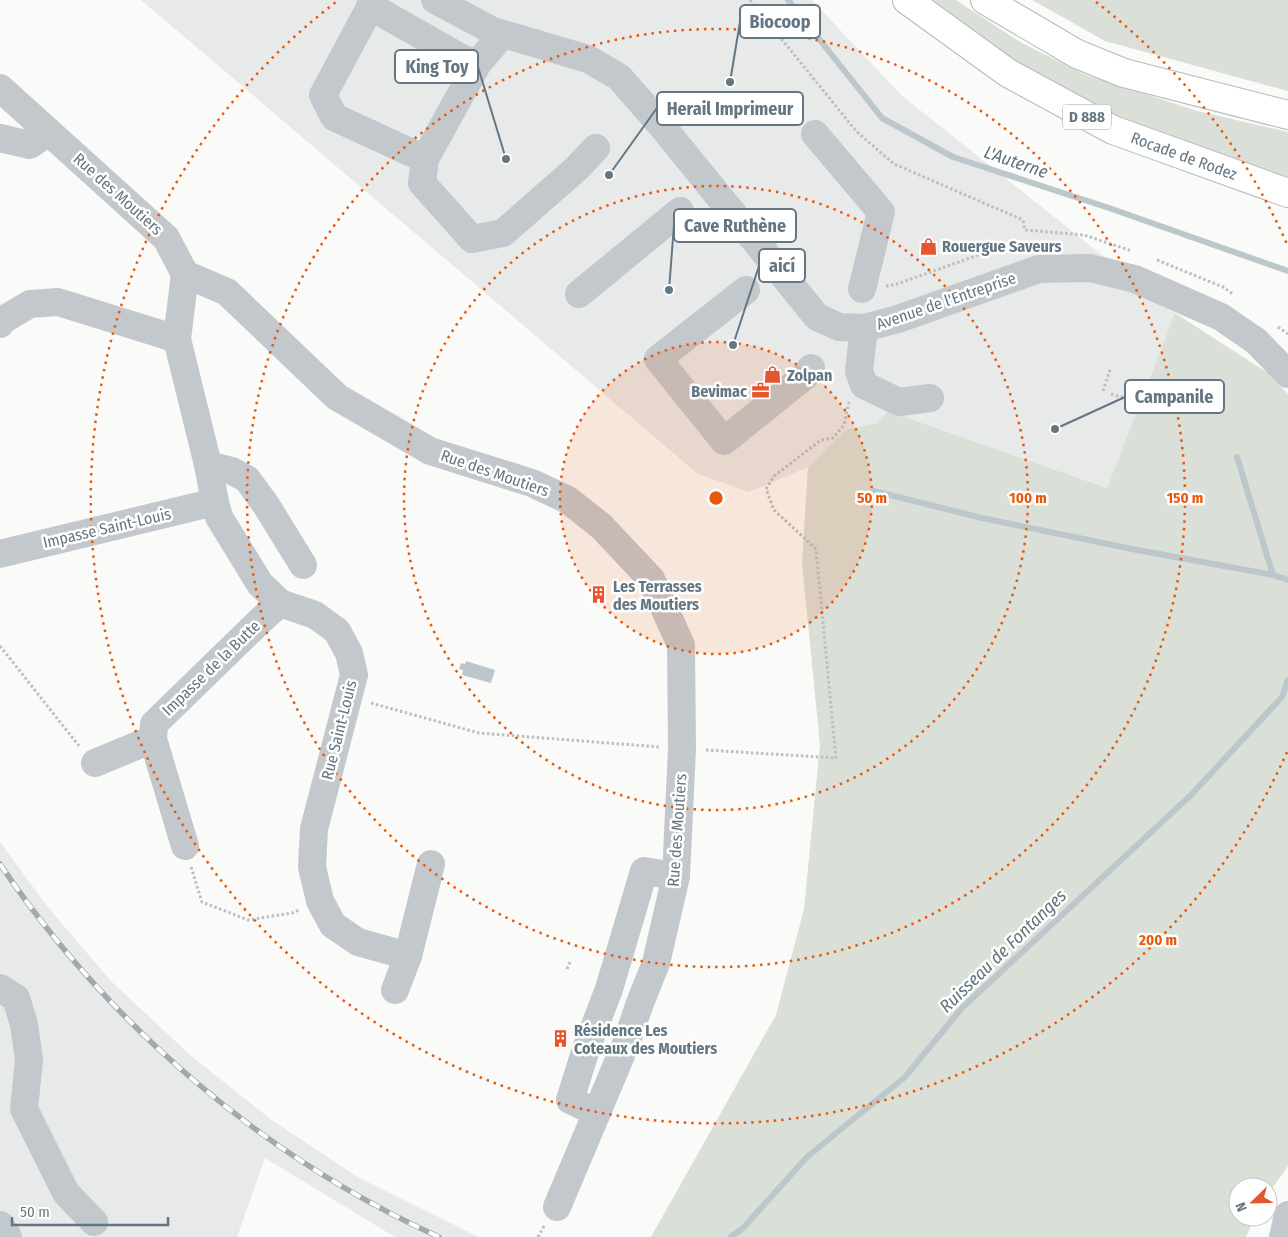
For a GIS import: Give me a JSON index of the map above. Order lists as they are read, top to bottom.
{
  "streets": {
    "main road": ["D 888", "Rocade de Rodez"],
    "street": [
      "Rue des Moutiers",
      "Avenue de l'Entreprise",
      "Impasse Saint-Louis",
      "Impasse de la Butte",
      "Rue Saint-Louis"
    ]
  },
  "crossings": [
    ["Rue des Moutiers", "Rue Saint-Louis"],
    ["Impasse Saint-Louis", "Rue Saint-Louis"],
    ["Impasse de la Butte", "Rue Saint-Louis"]
  ],
  "water": ["L'Auterne", "Ruisseau de Fontanges"],
  "places": {
    "other": [
      "Biocoop",
      "King Toy",
      "Herail Imprimeur",
      "Cave Ruthène",
      "aicí",
      "Campanile"
    ],
    "shop": ["Rouergue Saveurs", "Zolpan"],
    "office": ["Bevimac"],
    "building": ["Les Terrasses des Moutiers", "Résidence Les Coteaux des Moutiers"]
  },
  "scale_bar": "50 m",
  "north": "bottom left",
  "rings": [
    "50 m",
    "100 m",
    "150 m",
    "200 m"
  ]
}
